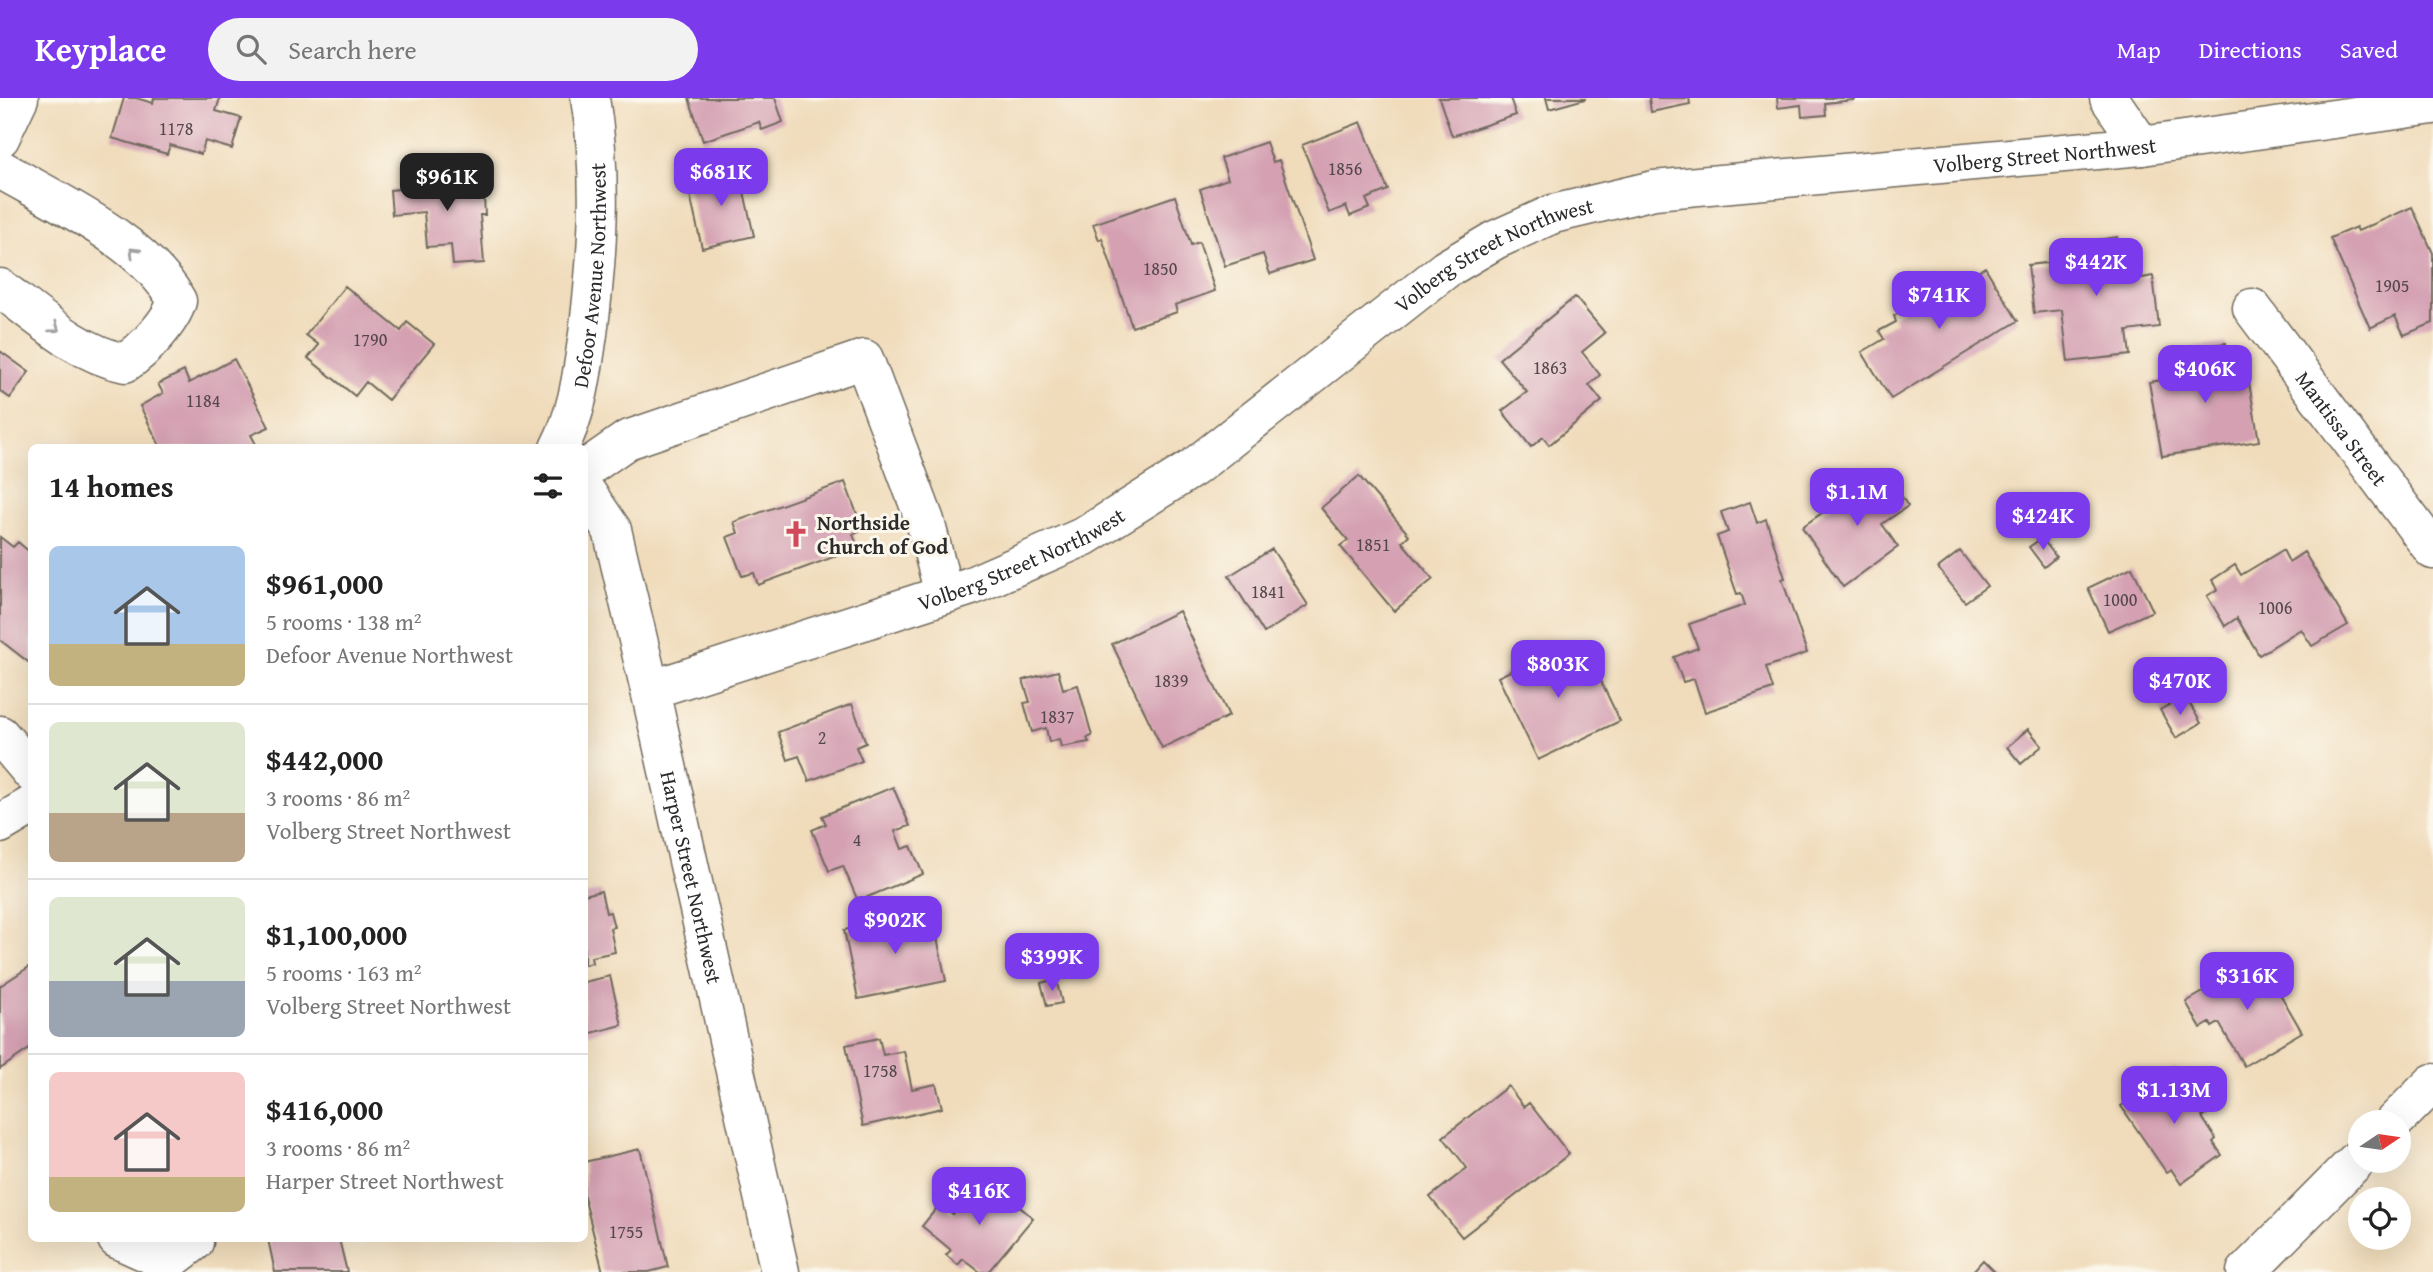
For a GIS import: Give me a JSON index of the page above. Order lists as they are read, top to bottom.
{
  "streets": {
    "street": [
      "Volberg Street Northwest",
      "Defoor Avenue Northwest",
      "Mantissa Street",
      "Harper Street Northwest"
    ]
  },
  "crossings": [
    ["Volberg Street Northwest", "Harper Street Northwest"]
  ],
  "places": {
    "church": ["Northside Church of God"]
  },
  "house_numbers": [
    "1178",
    "1856",
    "1850",
    "1905",
    "1790",
    "1863",
    "1184",
    "1851",
    "1841",
    "1000",
    "1006",
    "1839",
    "1837",
    "2",
    "4",
    "1758",
    "1755"
  ],
  "north": "right",
  "page": {
    "header": "Keyplace",
    "search": "Search here",
    "nav": ["Map", "Directions", "Saved"],
    "price": [
      "$681K",
      "$961K",
      "$442K",
      "$741K",
      "$406K",
      "$1.1M",
      "$424K",
      "$803K",
      "$470K",
      "$902K",
      "$399K",
      "$316K",
      "$1.13M",
      "$416K"
    ],
    "heading": "14 homes",
    "list": [
      {
        "name": "$961,000",
        "note": "5 rooms · 138 m² · Defoor Avenue Northwest"
      },
      {
        "name": "$442,000",
        "note": "3 rooms · 86 m² · Volberg Street Northwest"
      },
      {
        "name": "$1,100,000",
        "note": "5 rooms · 163 m² · Volberg Street Northwest"
      },
      {
        "name": "$416,000",
        "note": "3 rooms · 86 m² · Harper Street Northwest"
      }
    ]
  }
}
